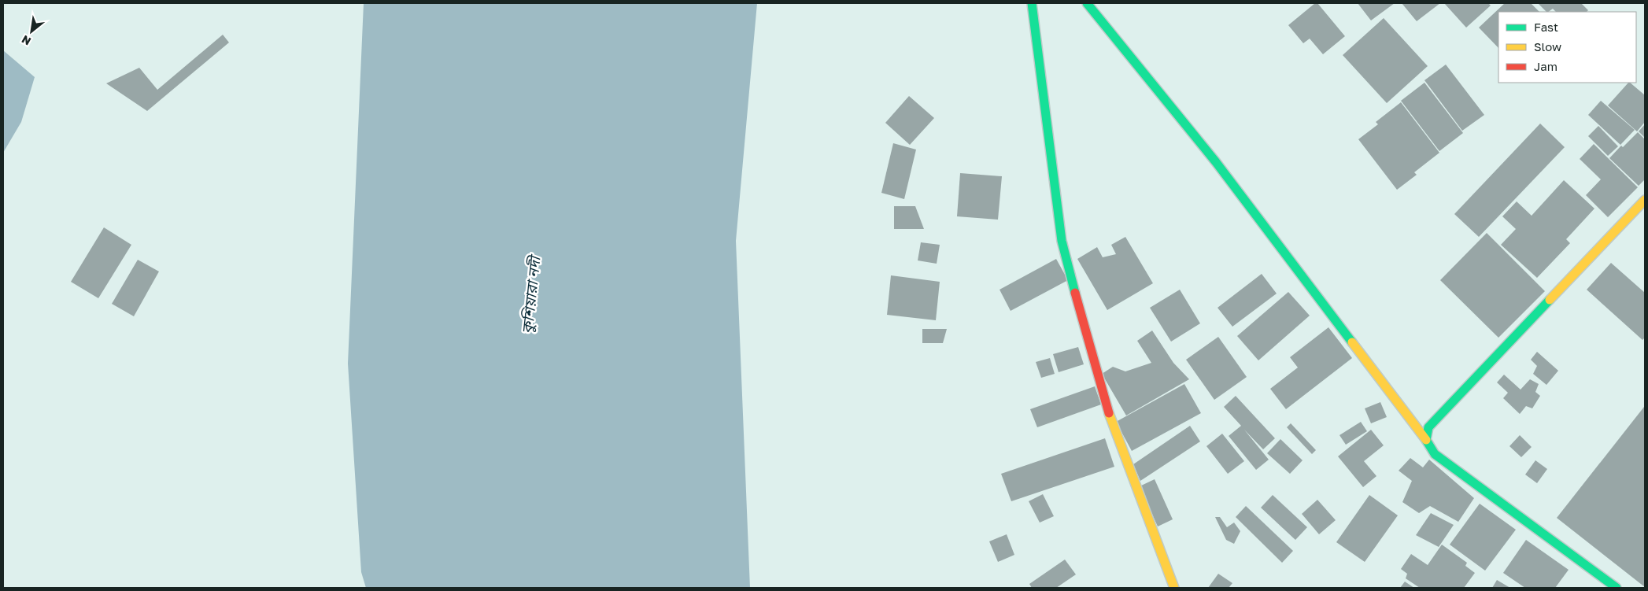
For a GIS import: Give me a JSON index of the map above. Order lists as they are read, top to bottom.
{
  "water": ["কুশিয়ারা নদী"],
  "legend": ["Fast", "Slow", "Jam"],
  "north": "bottom left"
}
